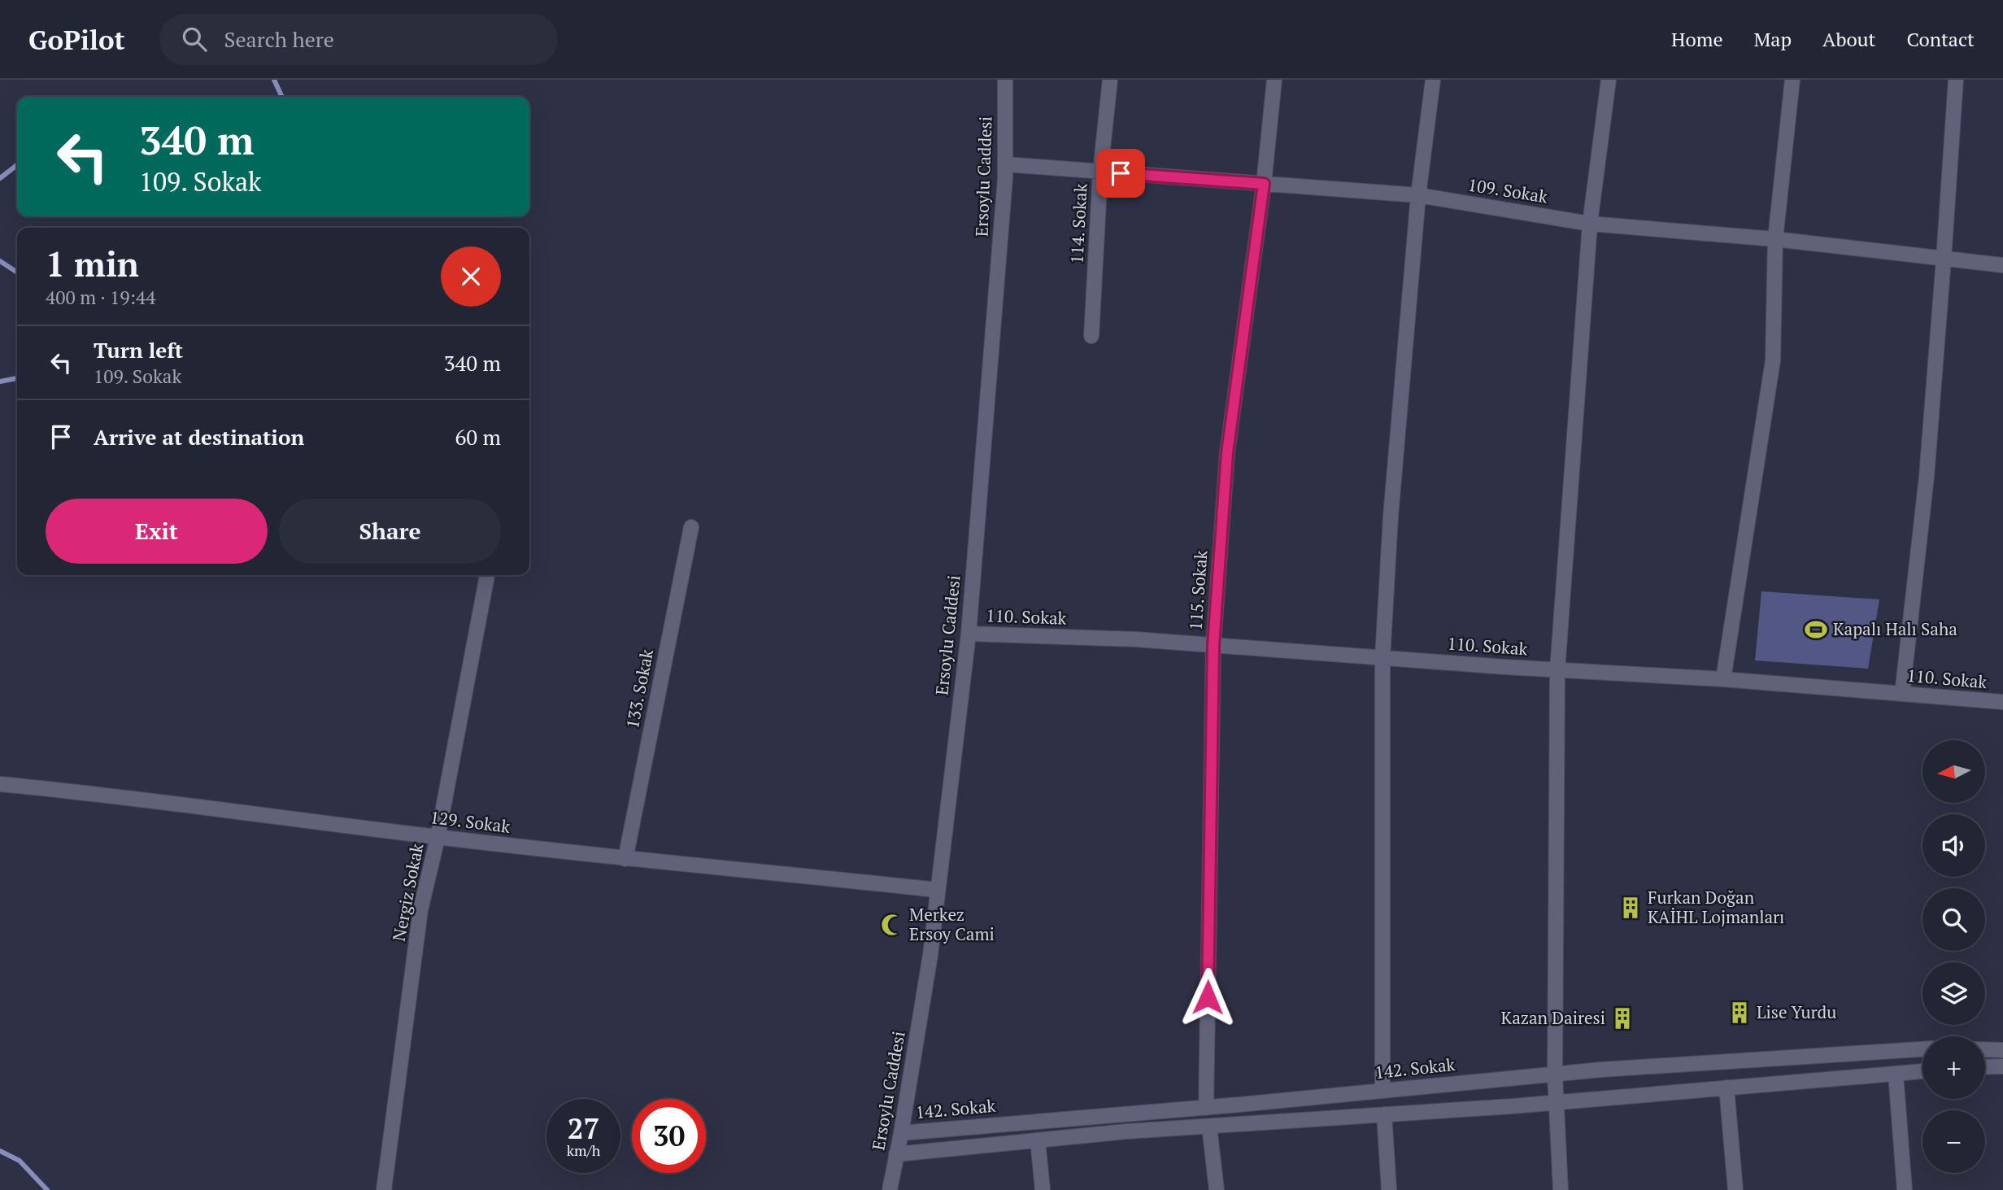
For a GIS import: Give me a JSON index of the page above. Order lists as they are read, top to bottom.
{
  "streets": {
    "street": [
      "Ersoylu Caddesi",
      "109. Sokak",
      "114. Sokak",
      "115. Sokak",
      "110. Sokak",
      "133. Sokak",
      "129. Sokak",
      "Nergiz Sokak",
      "142. Sokak"
    ]
  },
  "crossings": [
    ["Ersoylu Caddesi", "109. Sokak"],
    ["Ersoylu Caddesi", "110. Sokak"],
    ["Ersoylu Caddesi", "129. Sokak"],
    ["Ersoylu Caddesi", "142. Sokak"],
    ["109. Sokak", "114. Sokak"],
    ["109. Sokak", "115. Sokak"],
    ["115. Sokak", "110. Sokak"],
    ["115. Sokak", "142. Sokak"],
    ["133. Sokak", "129. Sokak"],
    ["129. Sokak", "Nergiz Sokak"]
  ],
  "places": {
    "sports": ["Kapalı Halı Saha"],
    "building": ["Furkan Doğan KAİHL Lojmanları", "Lise Yurdu", "Kazan Dairesi"],
    "mosque": ["Merkez Ersoy Cami"]
  },
  "north": "left",
  "page": {
    "header": "GoPilot",
    "search": "Search here",
    "nav": [
      "Home",
      "Map",
      "About",
      "Contact"
    ],
    "turn": ["340 m", "109. Sokak"],
    "heading": ["1 min", "400 m · 19:44"],
    "list": [
      {
        "name": "Turn left",
        "note": "109. Sokak",
        "value": "340 m"
      },
      {
        "name": "Arrive at destination",
        "value": "60 m"
      }
    ],
    "buttons": ["Exit", "Share"],
    "map_buttons": ["+", "−"],
    "speed": "27 km/h",
    "limit": "30"
  }
}
